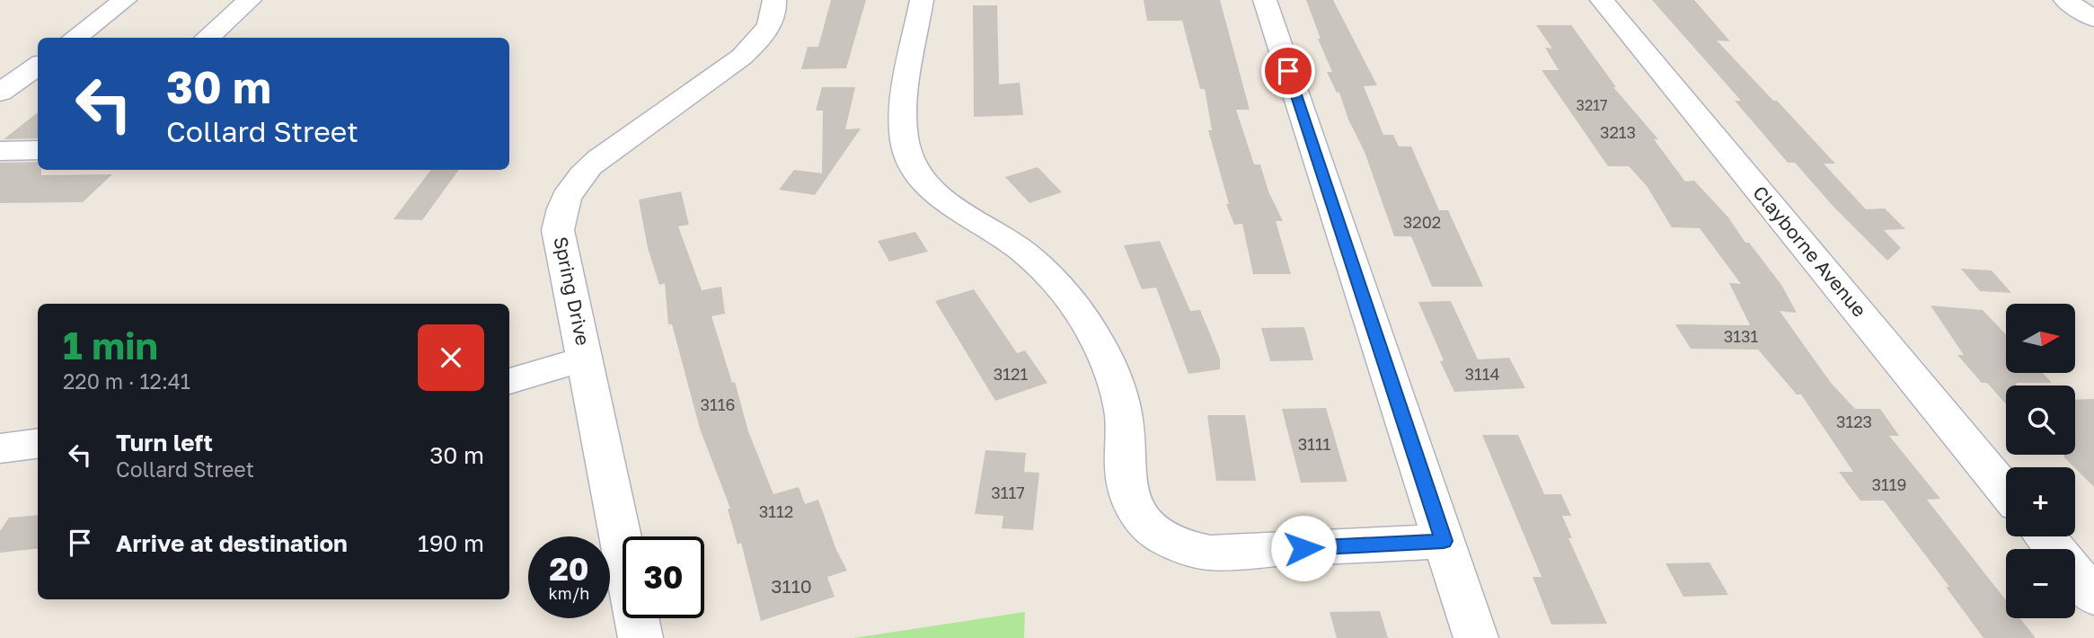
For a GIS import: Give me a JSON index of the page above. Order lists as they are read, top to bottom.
{
  "streets": {
    "street": ["Clayborne Avenue", "Spring Drive"]
  },
  "house_numbers": [
    "3217",
    "3213",
    "3202",
    "3131",
    "3121",
    "3114",
    "3116",
    "3123",
    "3111",
    "3119",
    "3117",
    "3112",
    "3110"
  ],
  "north": "right",
  "page": {
    "turn": ["30 m", "Collard Street"],
    "map_buttons": ["+", "−"],
    "heading": ["1 min", "220 m · 12:41"],
    "list": [
      {
        "name": "Turn left",
        "note": "Collard Street",
        "value": "30 m"
      },
      {
        "name": "Arrive at destination",
        "value": "190 m"
      }
    ],
    "speed": "20 km/h",
    "limit": "30"
  }
}
